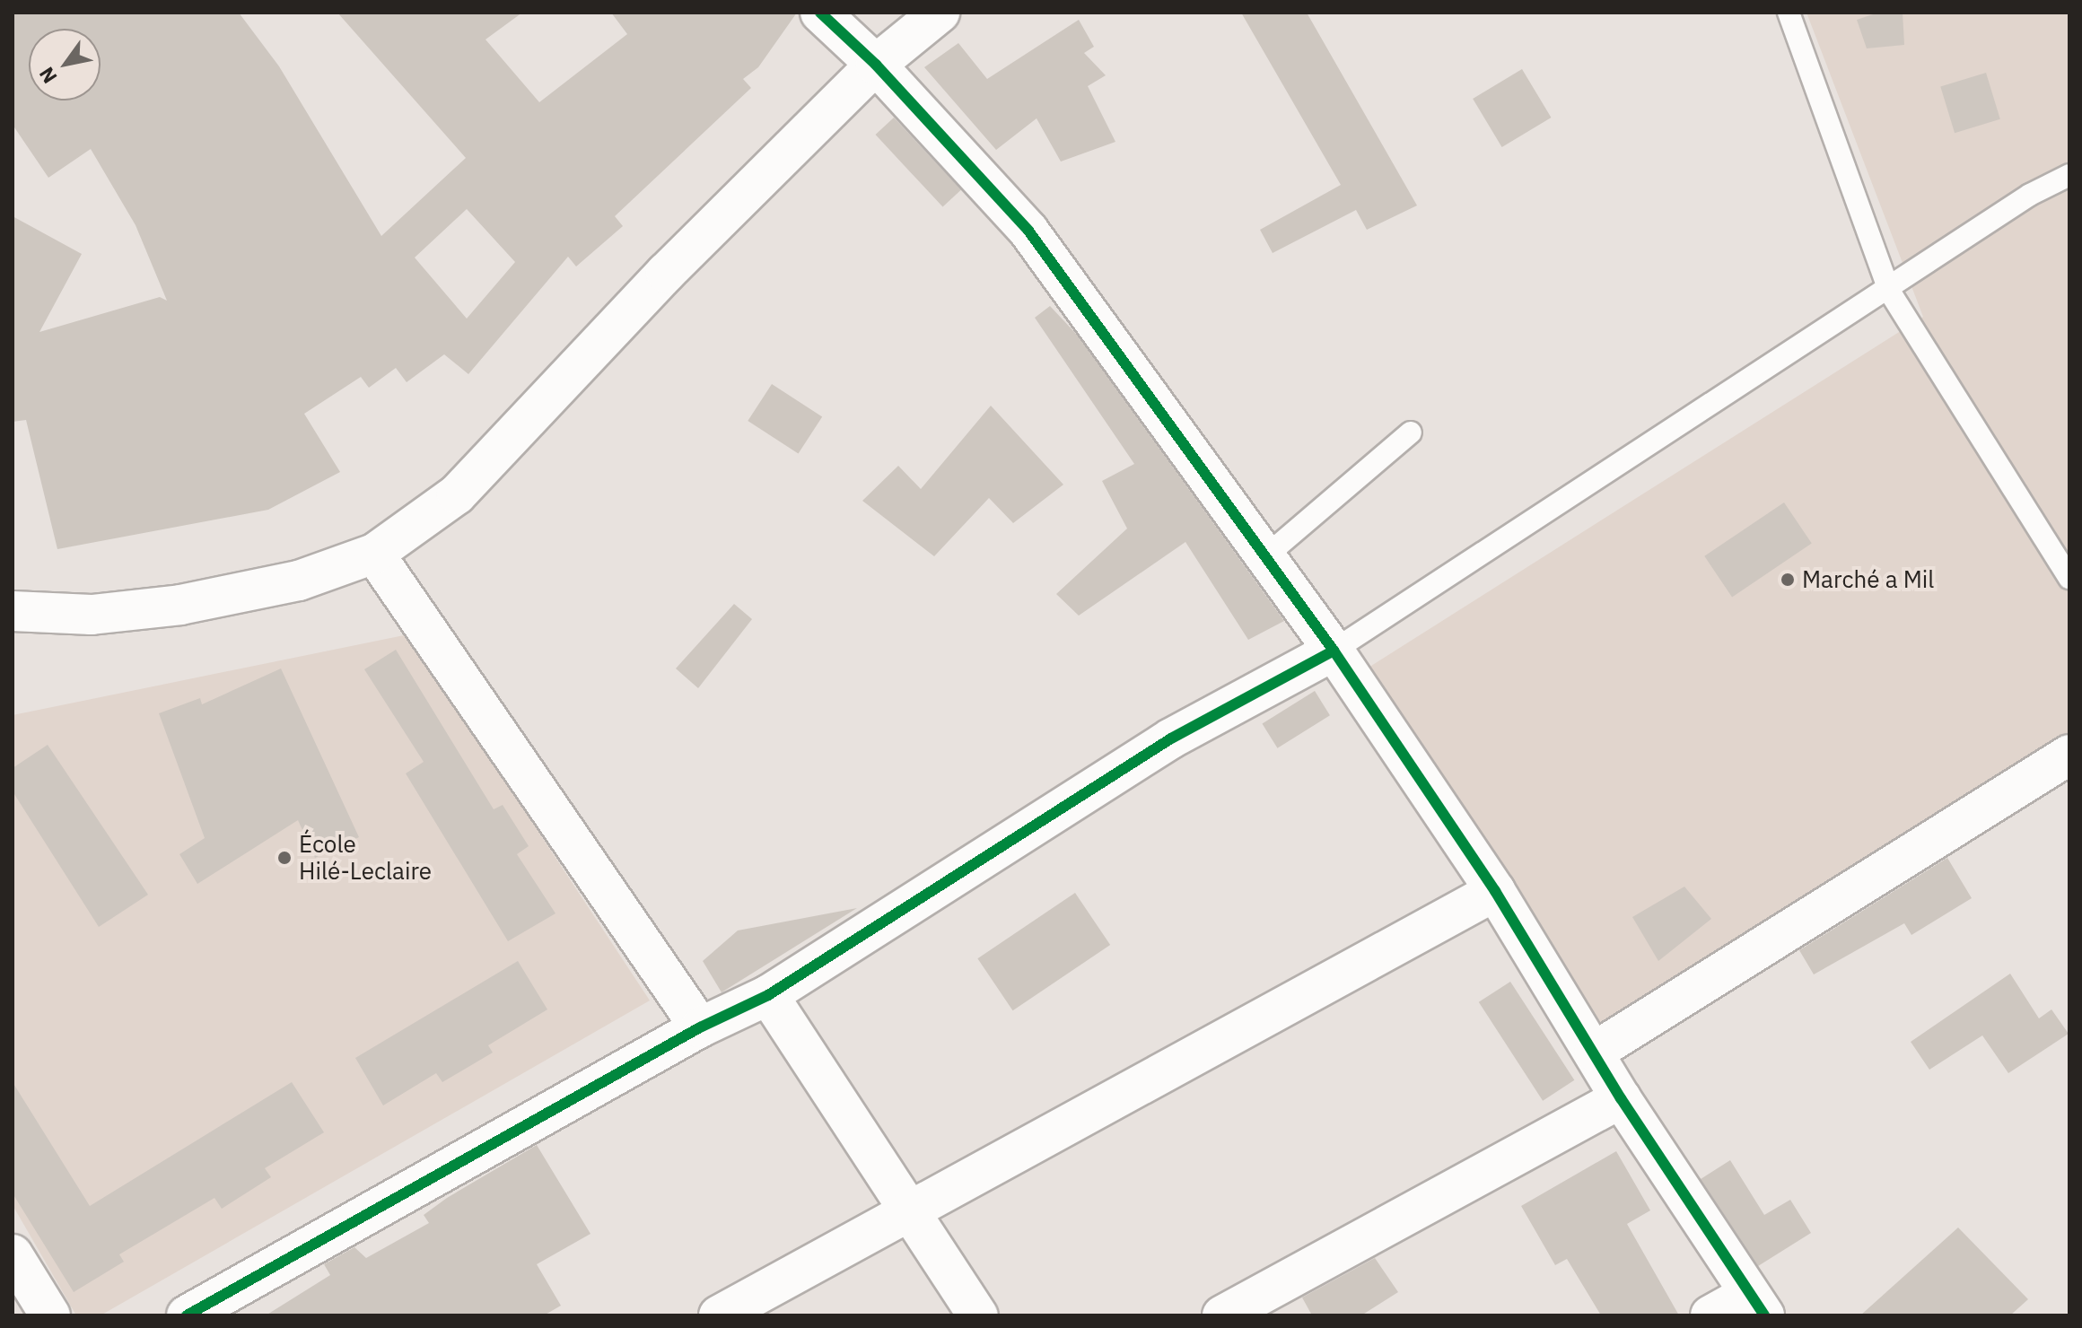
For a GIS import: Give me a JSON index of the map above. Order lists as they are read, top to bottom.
{
  "places": ["Marché a Mil", "École Hilé-Leclaire"],
  "north": "bottom left"
}
